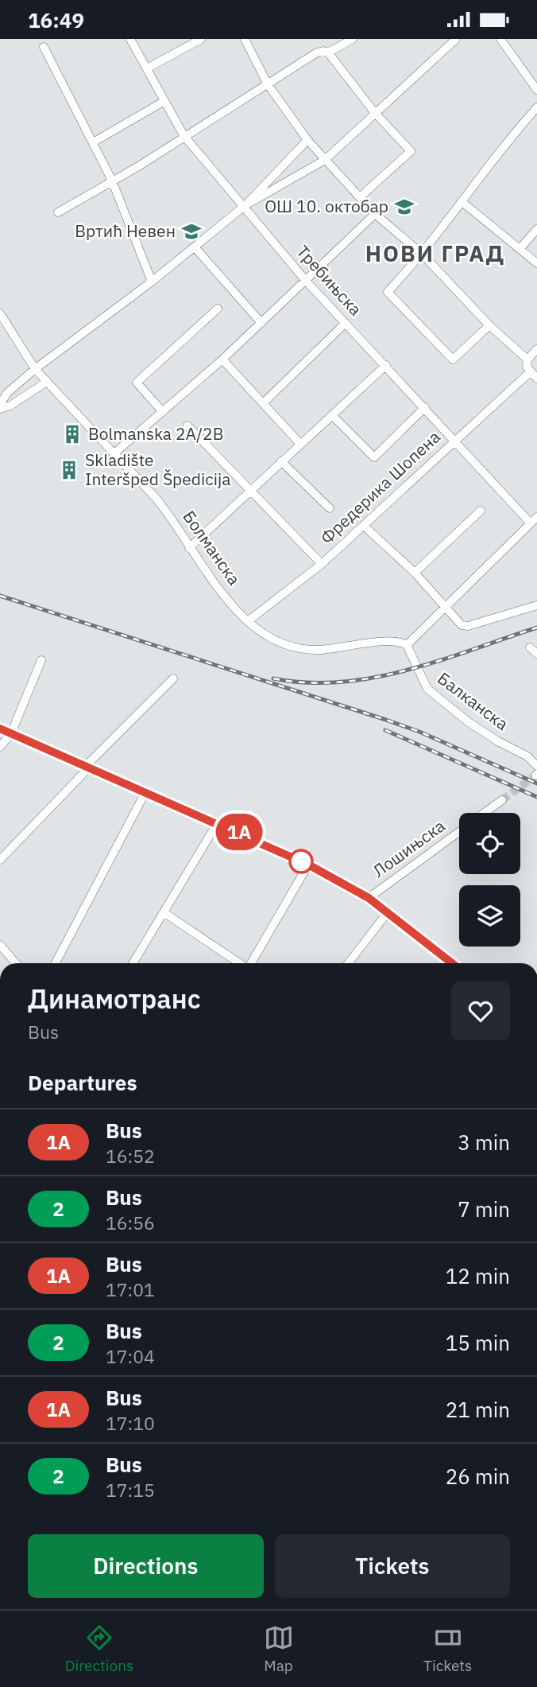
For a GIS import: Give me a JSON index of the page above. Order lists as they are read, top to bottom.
{
  "streets": {
    "street": [
      "Требињска",
      "Фредерика Шопена",
      "Болманска",
      "Балканска",
      "Лошињска"
    ]
  },
  "crossings": [
    ["Требињска", "Фредерика Шопена"],
    ["Фредерика Шопена", "Болманска"],
    ["Болманска", "Балканска"]
  ],
  "districts": ["НОВИ ГРАД"],
  "places": {
    "school or university": ["ОШ 10. октобар", "Вртић Невен"],
    "building": ["Bolmanska 2A/2B", "Skladište Interšped Špedicija"]
  },
  "lines": ["bus line 1A"],
  "page": {
    "status": "16:49",
    "on_map": "1A",
    "heading": [
      ["Динамотранс", "Bus"],
      "Departures"
    ],
    "list": [
      {
        "mark": "1A",
        "name": "Bus",
        "note": "16:52",
        "value": "3 min"
      },
      {
        "mark": "2",
        "name": "Bus",
        "note": "16:56",
        "value": "7 min"
      },
      {
        "mark": "1A",
        "name": "Bus",
        "note": "17:01",
        "value": "12 min"
      },
      {
        "mark": "2",
        "name": "Bus",
        "note": "17:04",
        "value": "15 min"
      },
      {
        "mark": "1A",
        "name": "Bus",
        "note": "17:10",
        "value": "21 min"
      },
      {
        "mark": "2",
        "name": "Bus",
        "note": "17:15",
        "value": "26 min"
      }
    ],
    "buttons": ["Directions", "Tickets"],
    "tabs": ["Directions", "Map", "Tickets"]
  }
}
